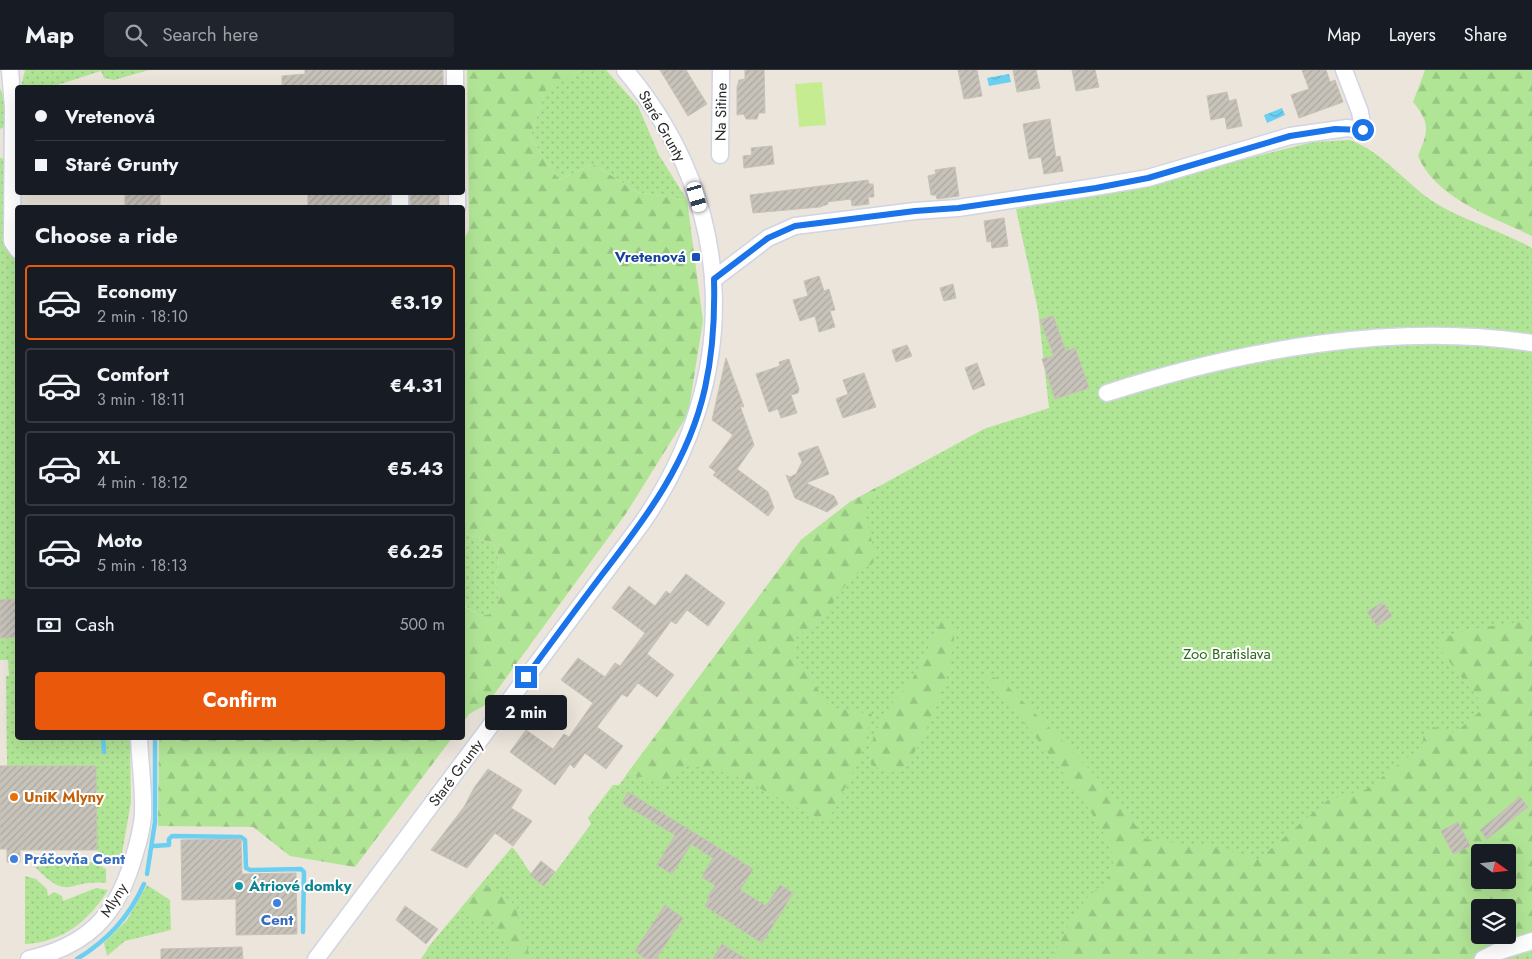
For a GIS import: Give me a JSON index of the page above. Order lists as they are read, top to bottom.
{
  "streets": {
    "street": ["Na Sitine", "Staré Grunty", "Mlyny"]
  },
  "parks": ["Zoo Bratislava"],
  "places": {
    "transit": ["Vretenová"],
    "other": [
      "UniK Mlyny",
      "Práčovňa Cent",
      "Átriové domky",
      "Cent"
    ]
  },
  "north": "right",
  "page": {
    "header": "Map",
    "search": "Search here",
    "nav": ["Map", "Layers", "Share"],
    "banner": ["Vretenová", "Staré Grunty"],
    "heading": "Choose a ride",
    "list": [
      {
        "name": "Economy",
        "note": "2 min · 18:10",
        "value": "€3.19"
      },
      {
        "name": "Comfort",
        "note": "3 min · 18:11",
        "value": "€4.31"
      },
      {
        "name": "XL",
        "note": "4 min · 18:12",
        "value": "€5.43"
      },
      {
        "name": "Moto",
        "note": "5 min · 18:13",
        "value": "€6.25"
      }
    ],
    "pay": ["Cash", "500 m"],
    "buttons": "Confirm",
    "bubble": "2 min"
  }
}
